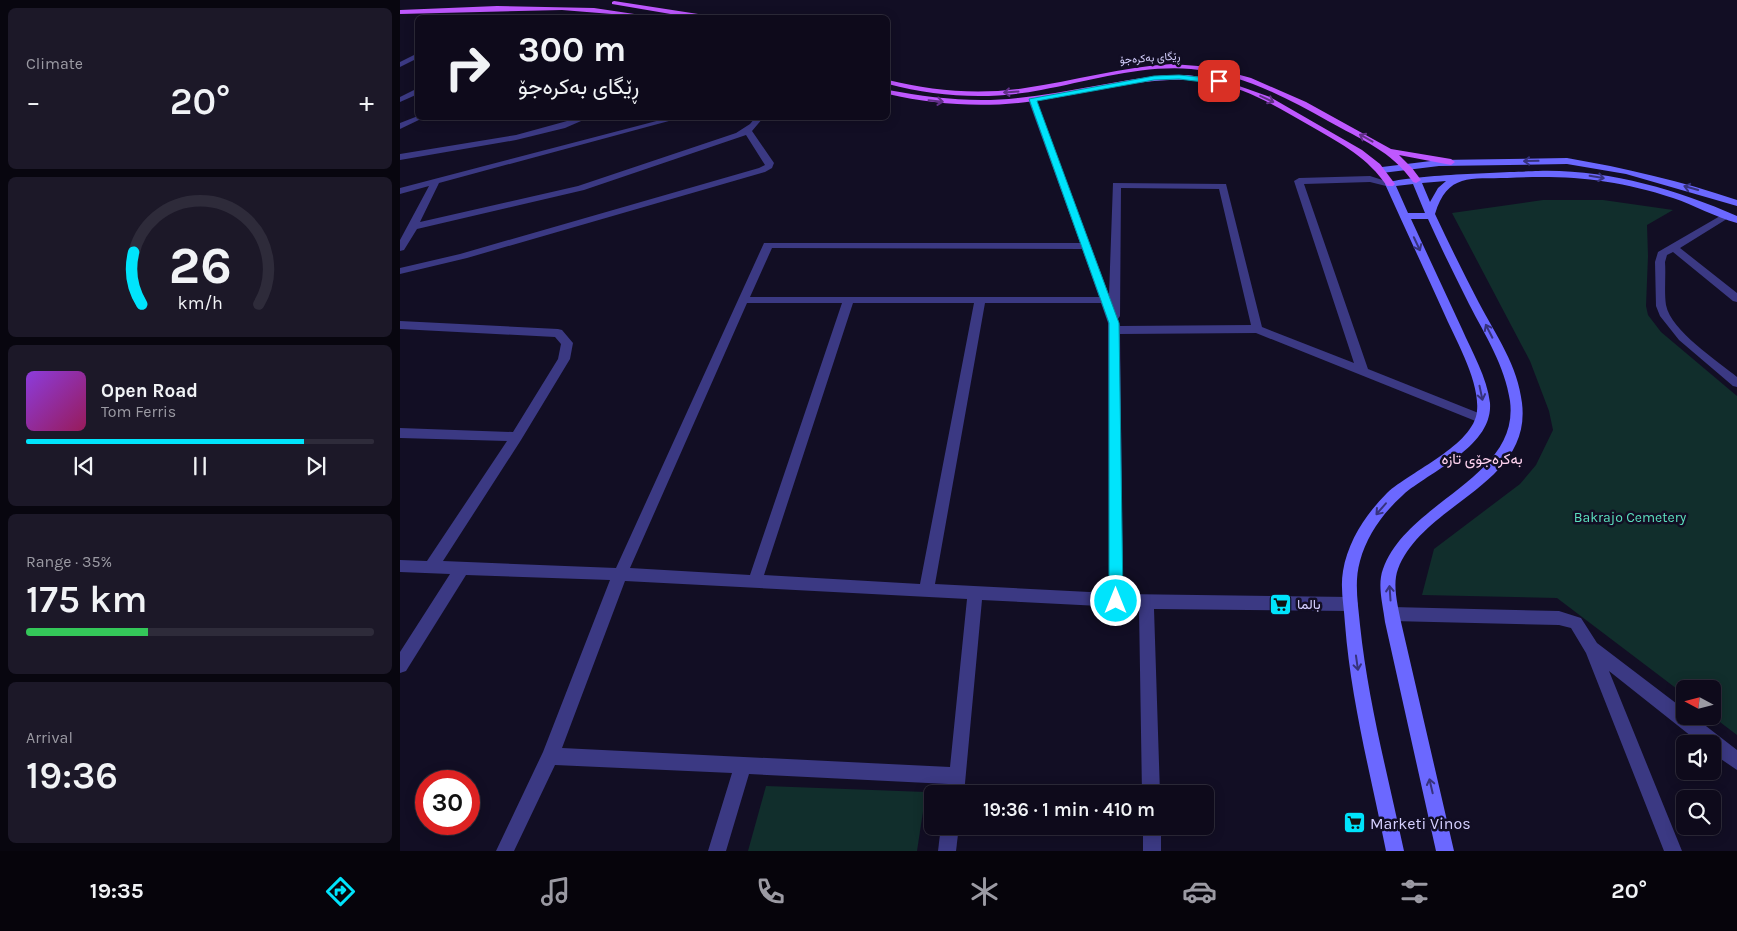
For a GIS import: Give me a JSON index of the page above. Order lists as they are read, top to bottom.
{
  "streets": {
    "main road": ["ڕێگای بەکرەجۆ"]
  },
  "districts": ["بەکرەجۆی تازە"],
  "parks": ["Bakrajo Cemetery"],
  "places": {
    "supermarket": ["بالما", "Marketi Vinos"]
  },
  "north": "left",
  "page": {
    "tile": [
      "Climate",
      ["Range · 35%", "175 km"],
      ["Arrival", "19:36"]
    ],
    "turn": ["300 m", "ڕێگای بەکرەجۆ"],
    "heat": ["−", "20°", "+"],
    "song": ["Open Road", "Tom Ferris"],
    "limit": "30",
    "trip": "19:36 · 1 min · 410 m",
    "tabs": ["19:35", "20°"],
    "gauge": ["26", "km/h"]
  }
}
